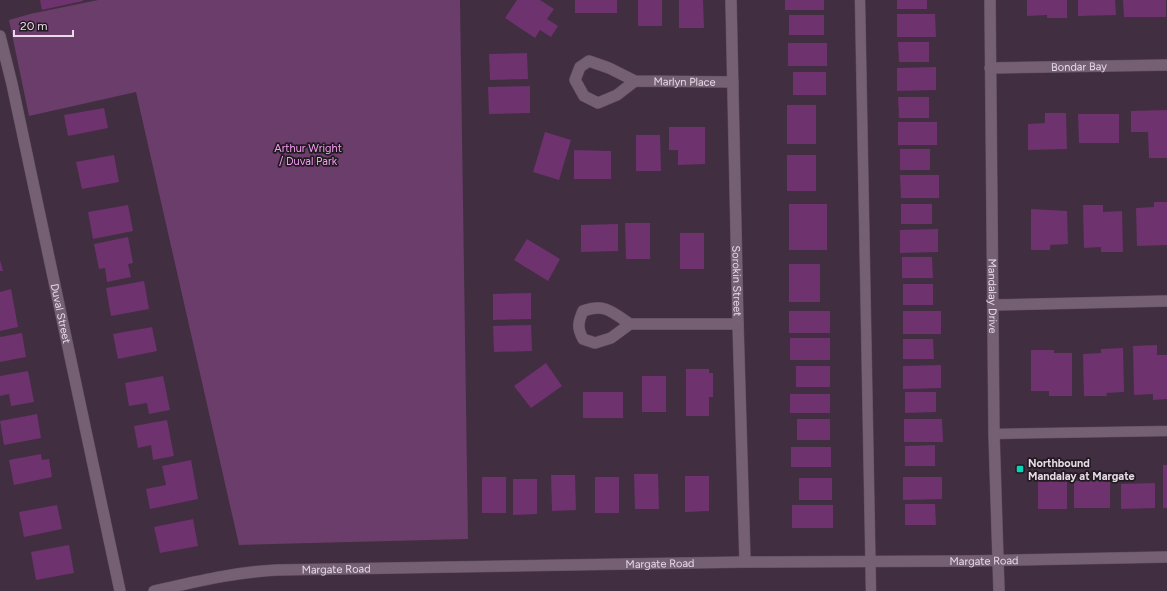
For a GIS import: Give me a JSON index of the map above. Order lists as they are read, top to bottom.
{
  "streets": {
    "street": [
      "Bondar Bay",
      "Marlyn Place",
      "Sorokin Street",
      "Mandalay Drive",
      "Duval Street",
      "Margate Road"
    ]
  },
  "crossings": [
    ["Bondar Bay", "Mandalay Drive"],
    ["Marlyn Place", "Sorokin Street"],
    ["Sorokin Street", "Margate Road"],
    ["Mandalay Drive", "Margate Road"]
  ],
  "parks": ["Arthur Wright / Duval Park"],
  "places": {
    "transit": ["Northbound Mandalay at Margate"]
  },
  "scale_bar": "20 m"
}
